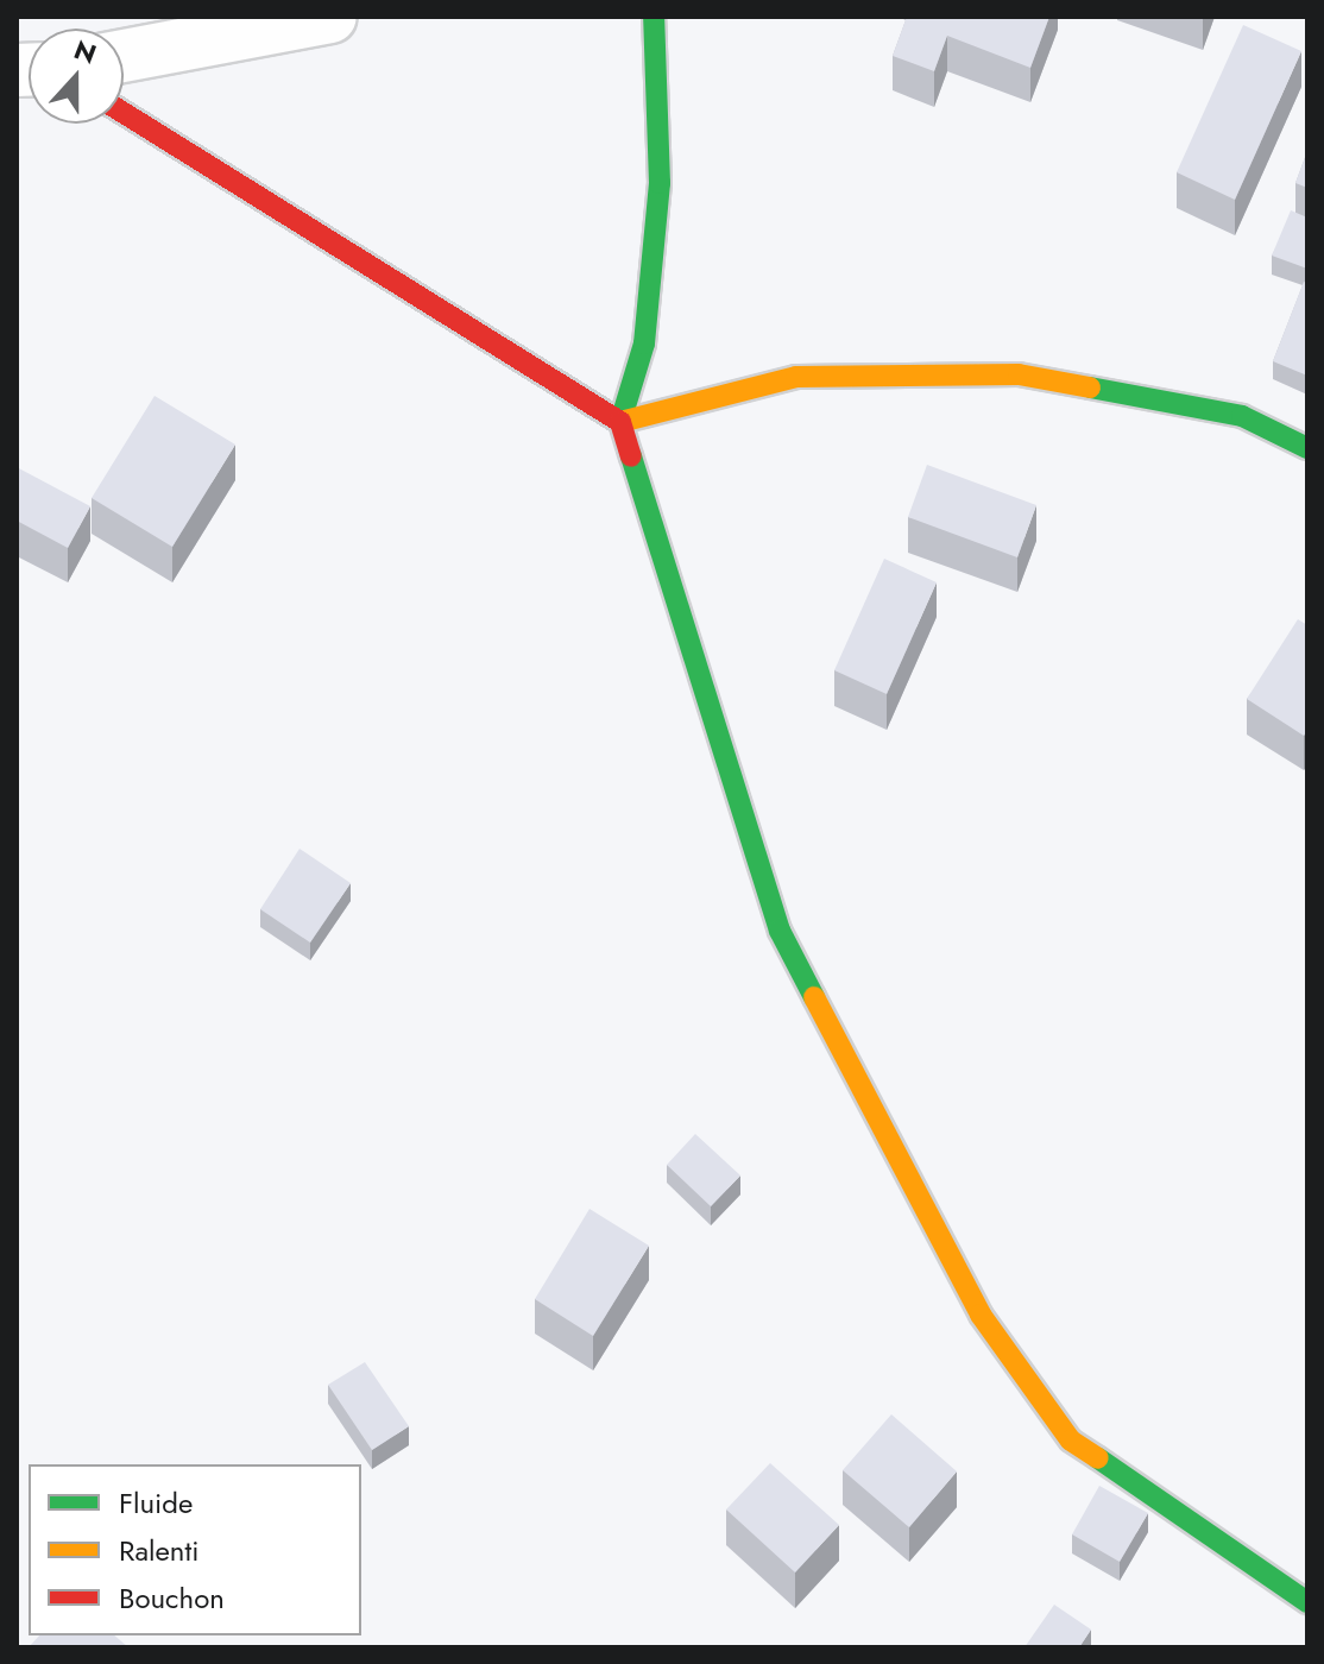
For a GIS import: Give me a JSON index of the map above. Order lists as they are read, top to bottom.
{
  "legend": ["Fluide", "Ralenti", "Bouchon"],
  "north": "top"
}
